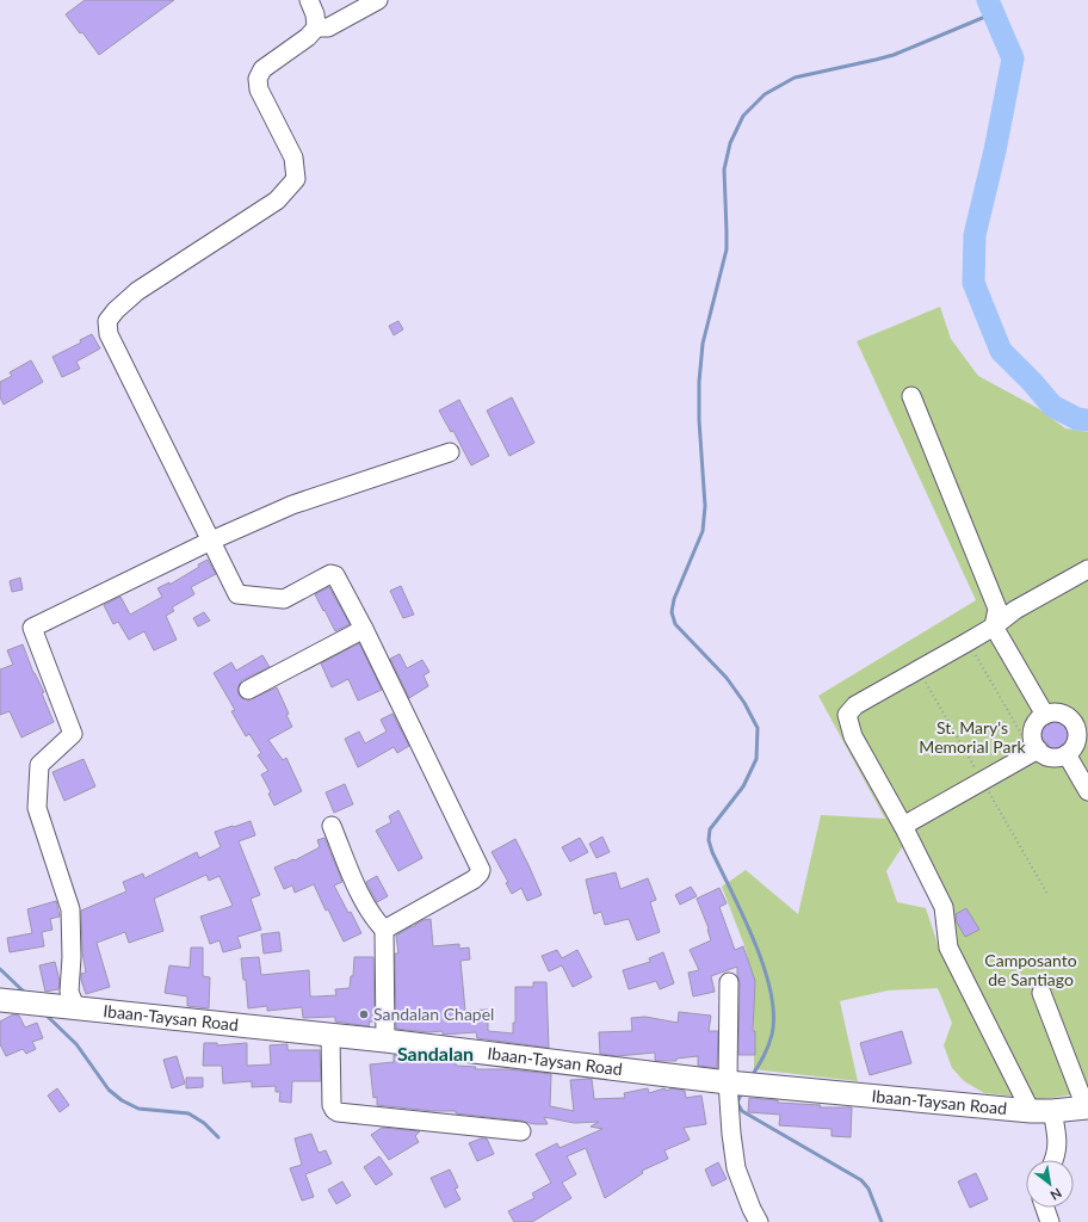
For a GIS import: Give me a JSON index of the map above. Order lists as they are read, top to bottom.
{
  "streets": {
    "main road": ["Ibaan-Taysan Road"]
  },
  "districts": ["Sandalan"],
  "parks": ["St. Mary's Memorial Park", "Camposanto de Santiago"],
  "places": ["Sandalan Chapel"],
  "north": "bottom right"
}
